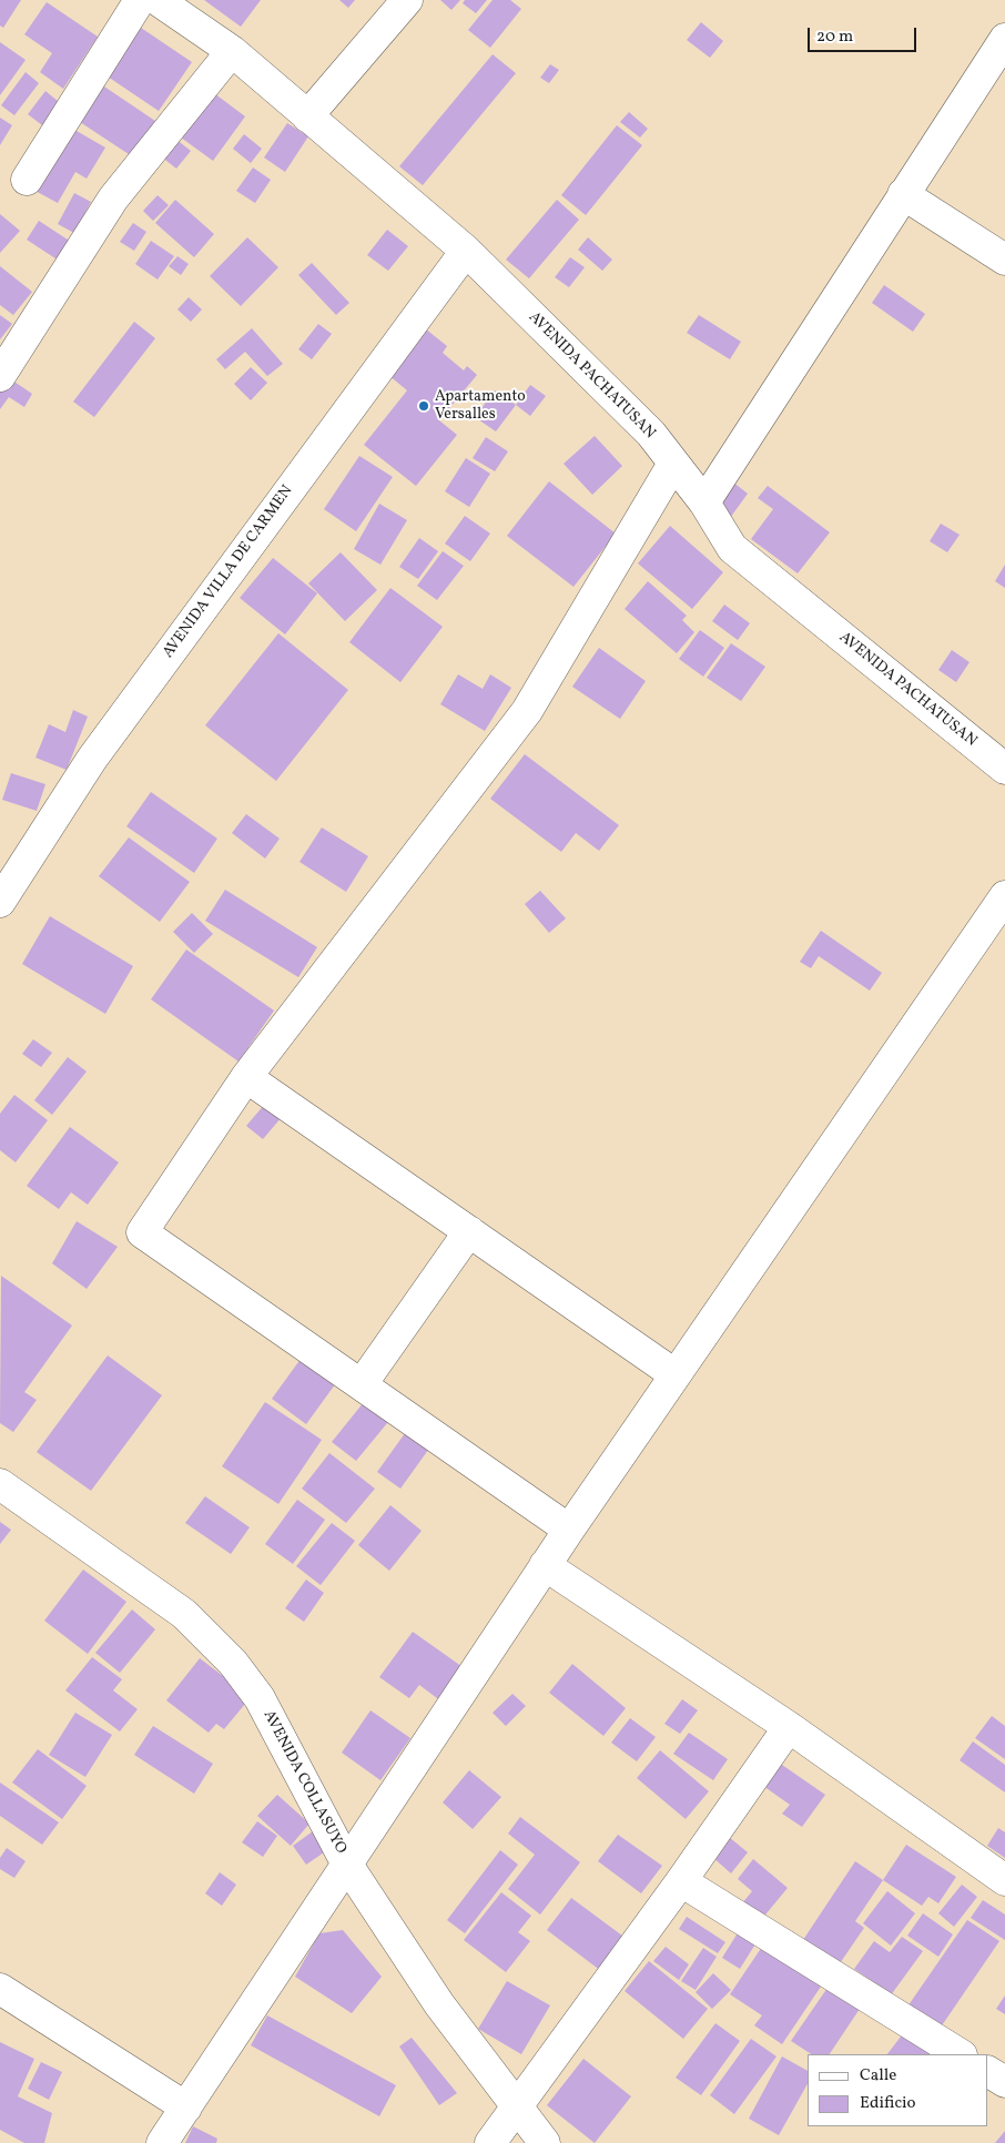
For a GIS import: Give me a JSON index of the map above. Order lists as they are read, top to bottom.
{
  "streets": {
    "street": ["AVENIDA PACHATUSAN", "AVENIDA VILLA DE CARMEN", "AVENIDA COLLASUYO"]
  },
  "crossings": [
    ["AVENIDA PACHATUSAN", "AVENIDA VILLA DE CARMEN"]
  ],
  "places": ["Apartamento Versalles"],
  "legend": ["Calle", "Edificio"],
  "scale_bar": "20 m"
}
